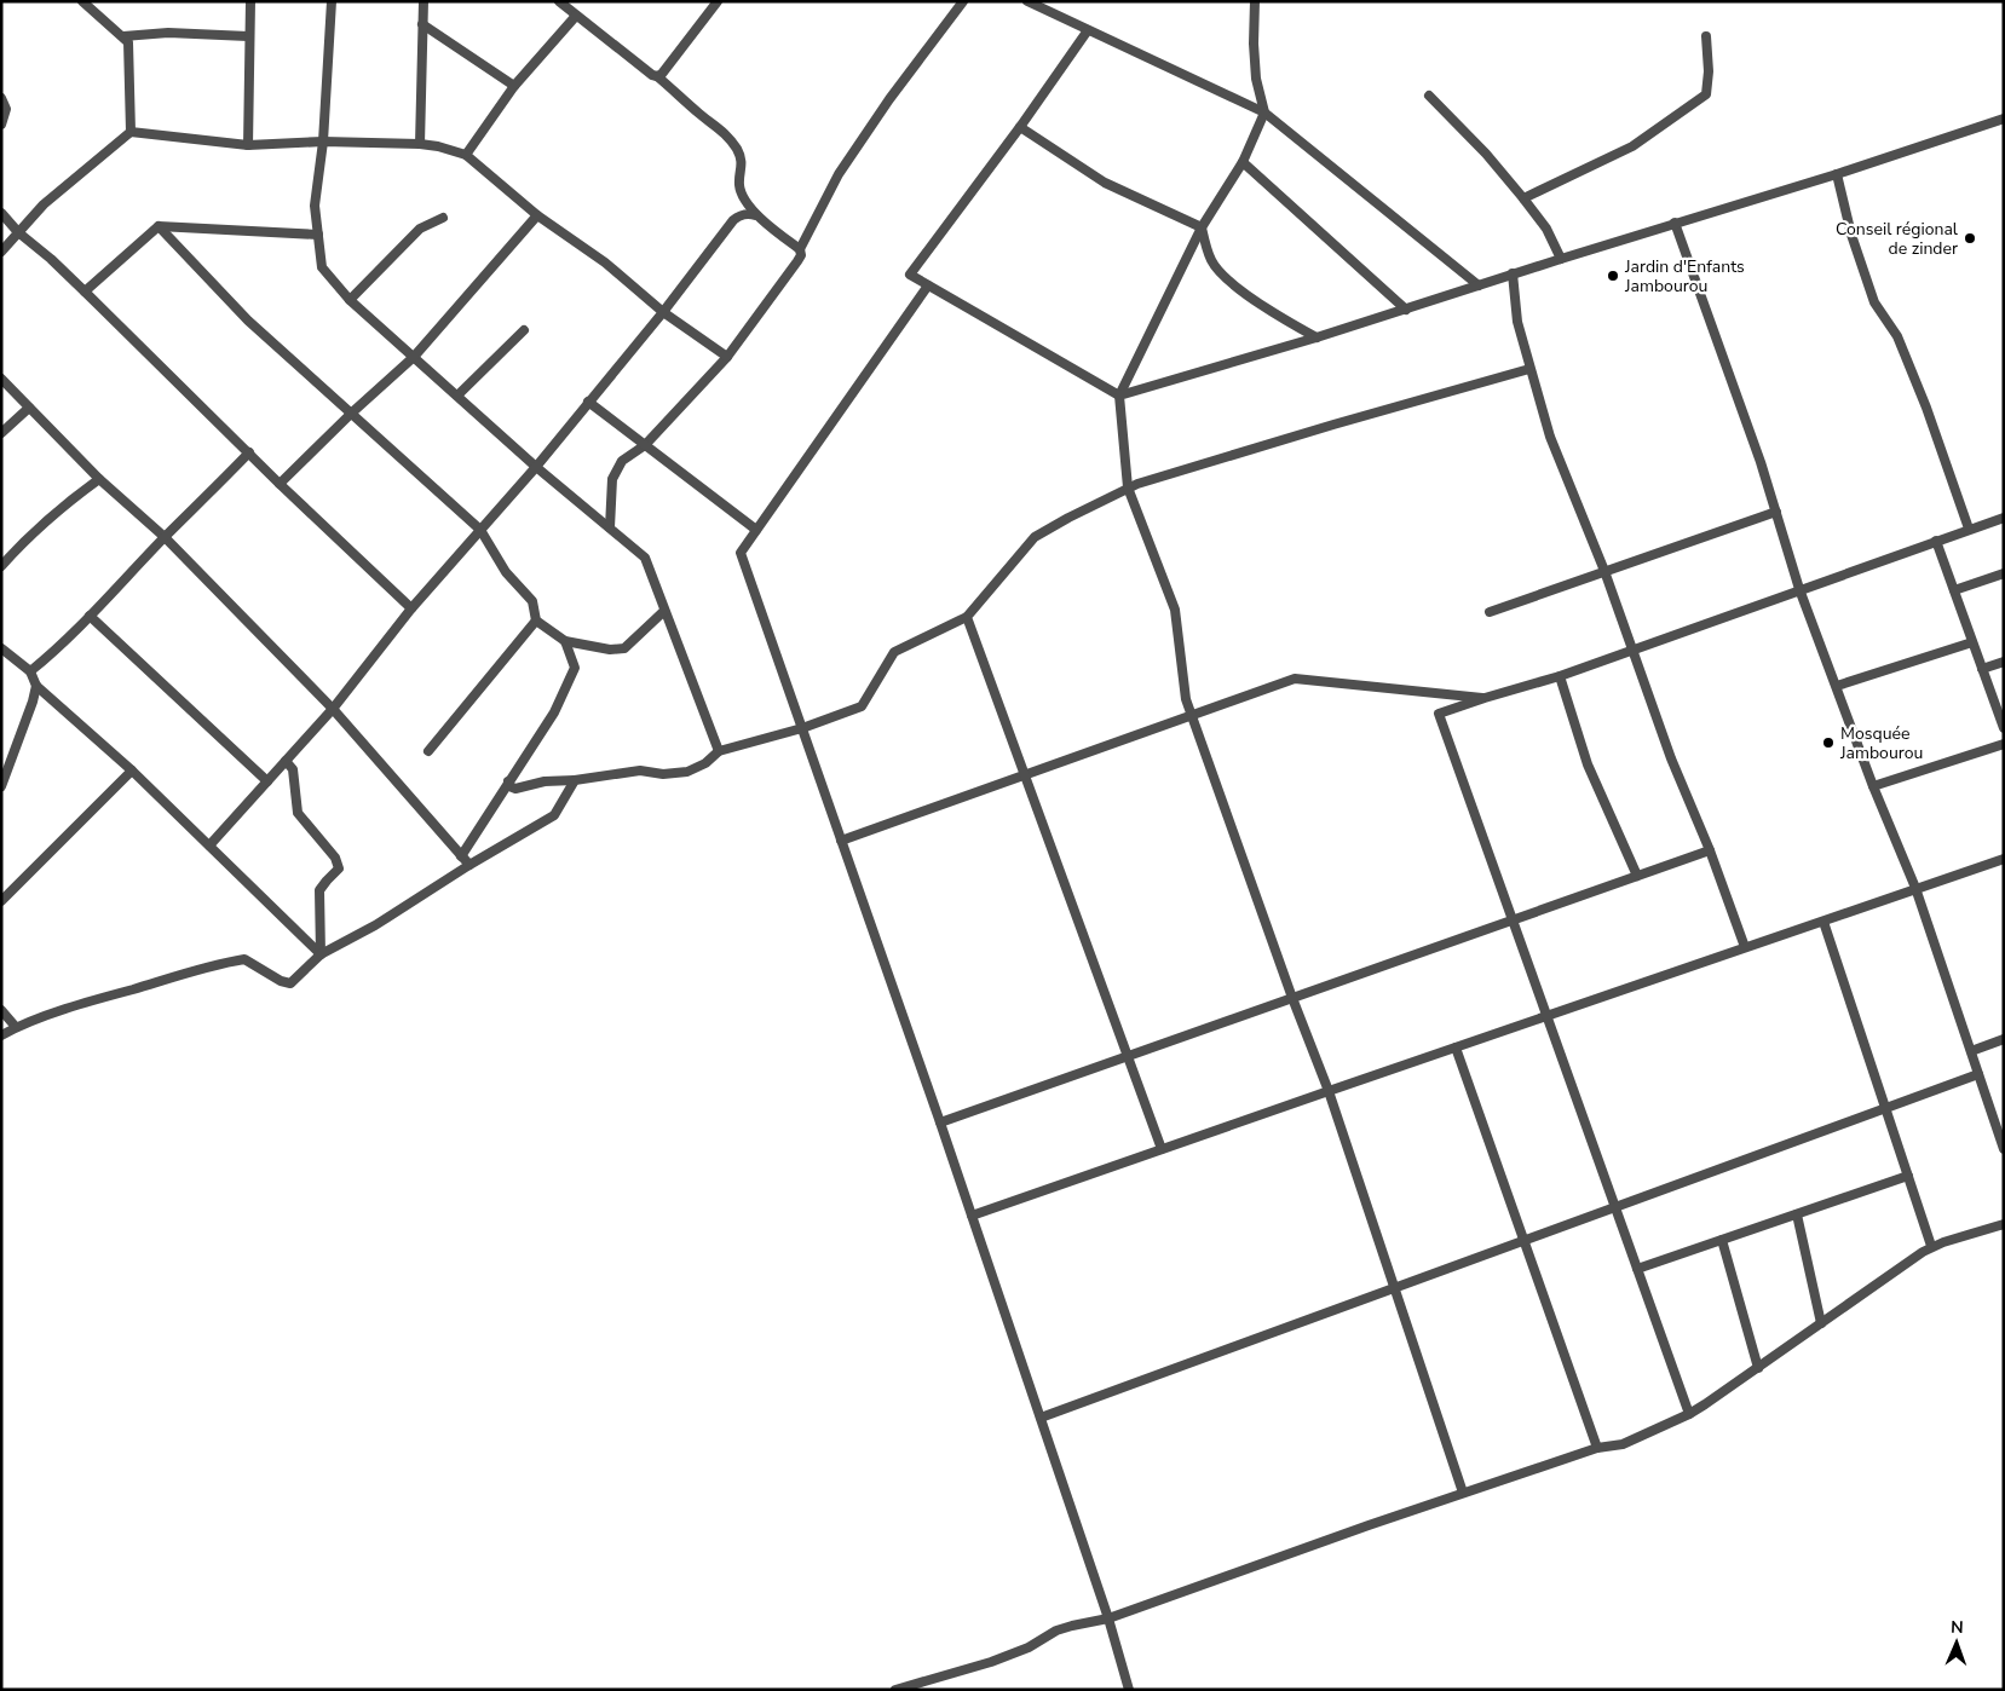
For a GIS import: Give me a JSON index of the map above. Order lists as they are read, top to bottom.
{
  "places": ["Conseil régional de zinder", "Jardin d'Enfants Jambourou", "Mosquée Jambourou"],
  "north": "top"
}
